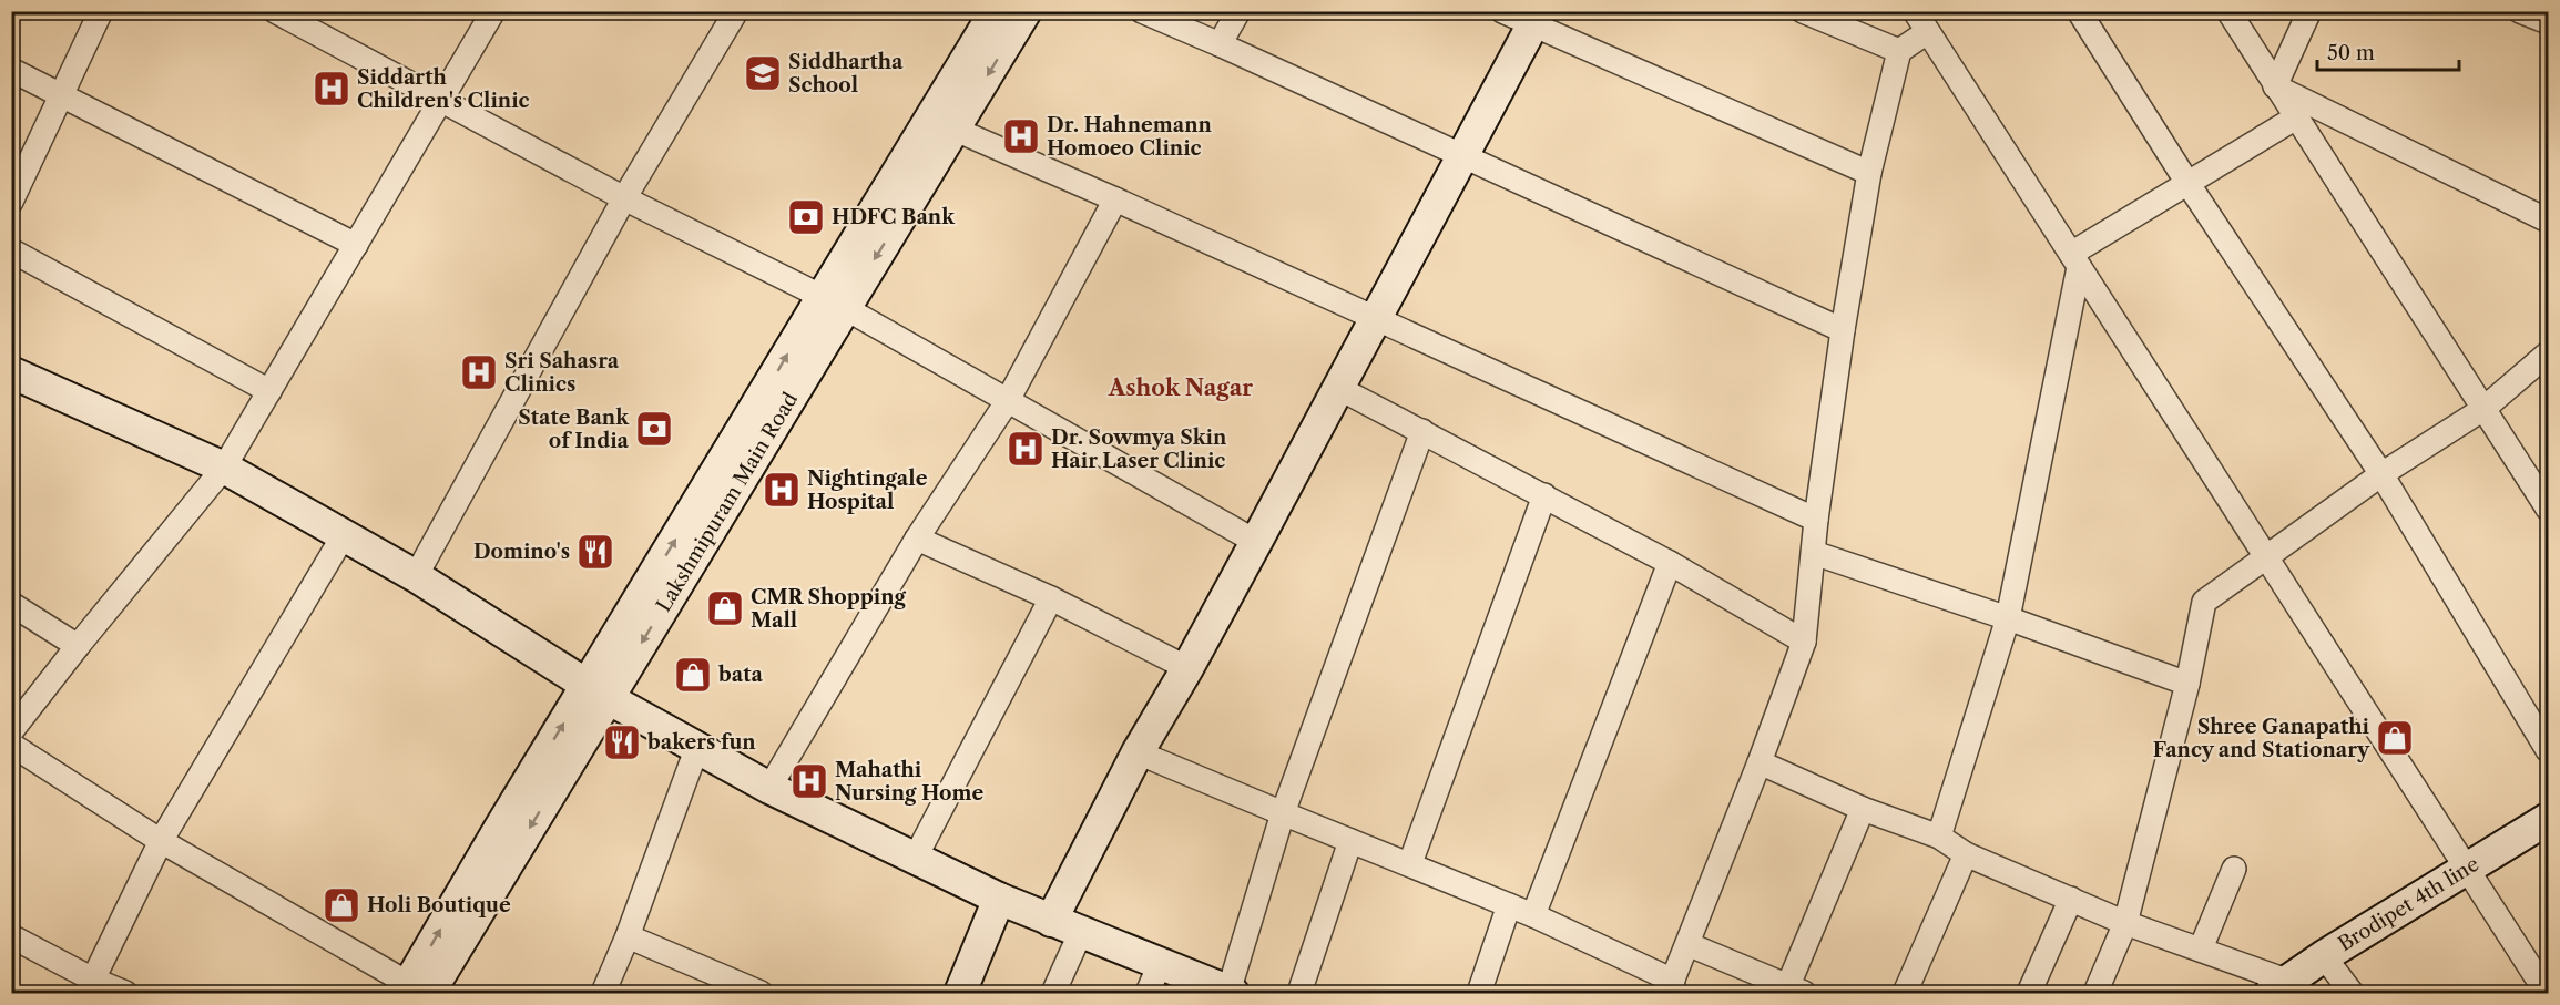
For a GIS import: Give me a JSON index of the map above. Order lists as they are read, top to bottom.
{
  "streets": {
    "street": ["Lakshmipuram Main Road", "Brodipet 4th line"]
  },
  "districts": ["Ashok Nagar"],
  "places": {
    "school or university": ["Siddhartha School"],
    "hospital": [
      "Siddarth Children's Clinic",
      "Dr. Hahnemann Homoeo Clinic",
      "Sri Sahasra Clinics",
      "Dr. Sowmya Skin Hair Laser Clinic",
      "Nightingale Hospital",
      "Mahathi Nursing Home"
    ],
    "bank": ["HDFC Bank", "State Bank of India"],
    "restaurant": ["Domino's", "bakers fun"],
    "shop": [
      "CMR Shopping Mall",
      "bata",
      "Shree Ganapathi Fancy and Stationary",
      "Holi Boutique"
    ]
  },
  "scale_bar": "50 m"
}
